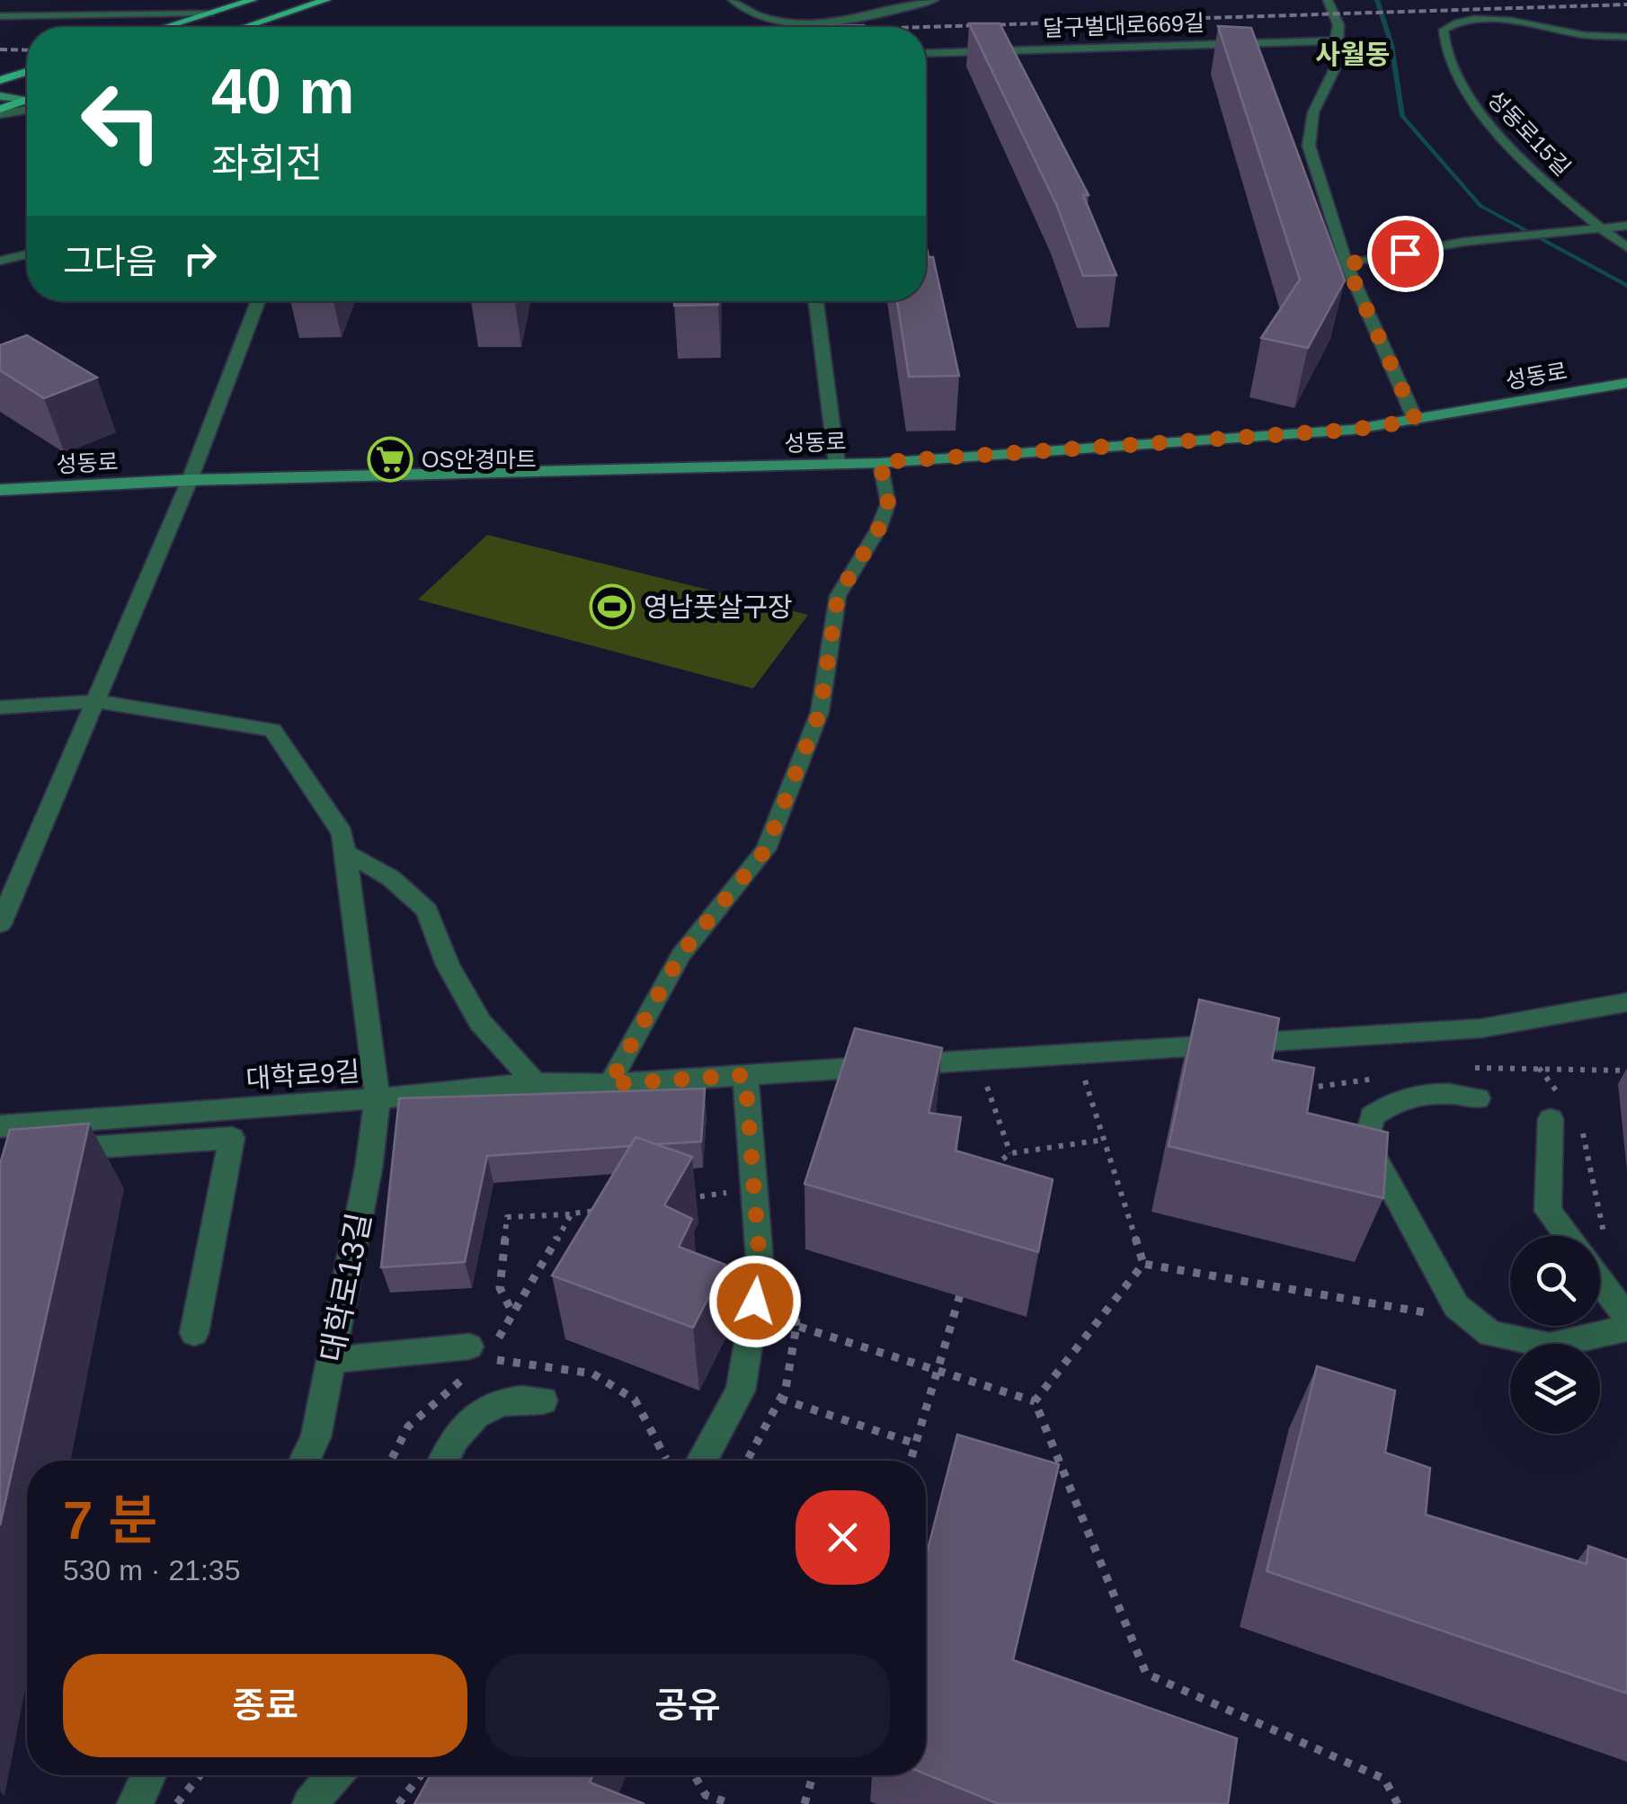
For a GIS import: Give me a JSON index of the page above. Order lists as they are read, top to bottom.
{
  "streets": {
    "street": [
      "달구벌대로669길",
      "성동로",
      "대학로9길",
      "대학로13길"
    ],
    "lane": ["성동로15길"]
  },
  "crossings": [
    ["대학로9길", "대학로13길"]
  ],
  "districts": ["사월동"],
  "places": {
    "supermarket": ["OS안경마트"],
    "sports": ["영남풋살구장"]
  },
  "page": {
    "turn": ["40 m", "좌회전"],
    "then": "그다음",
    "heading": ["7 분", "530 m · 21:35"],
    "buttons": ["종료", "공유"]
  }
}
